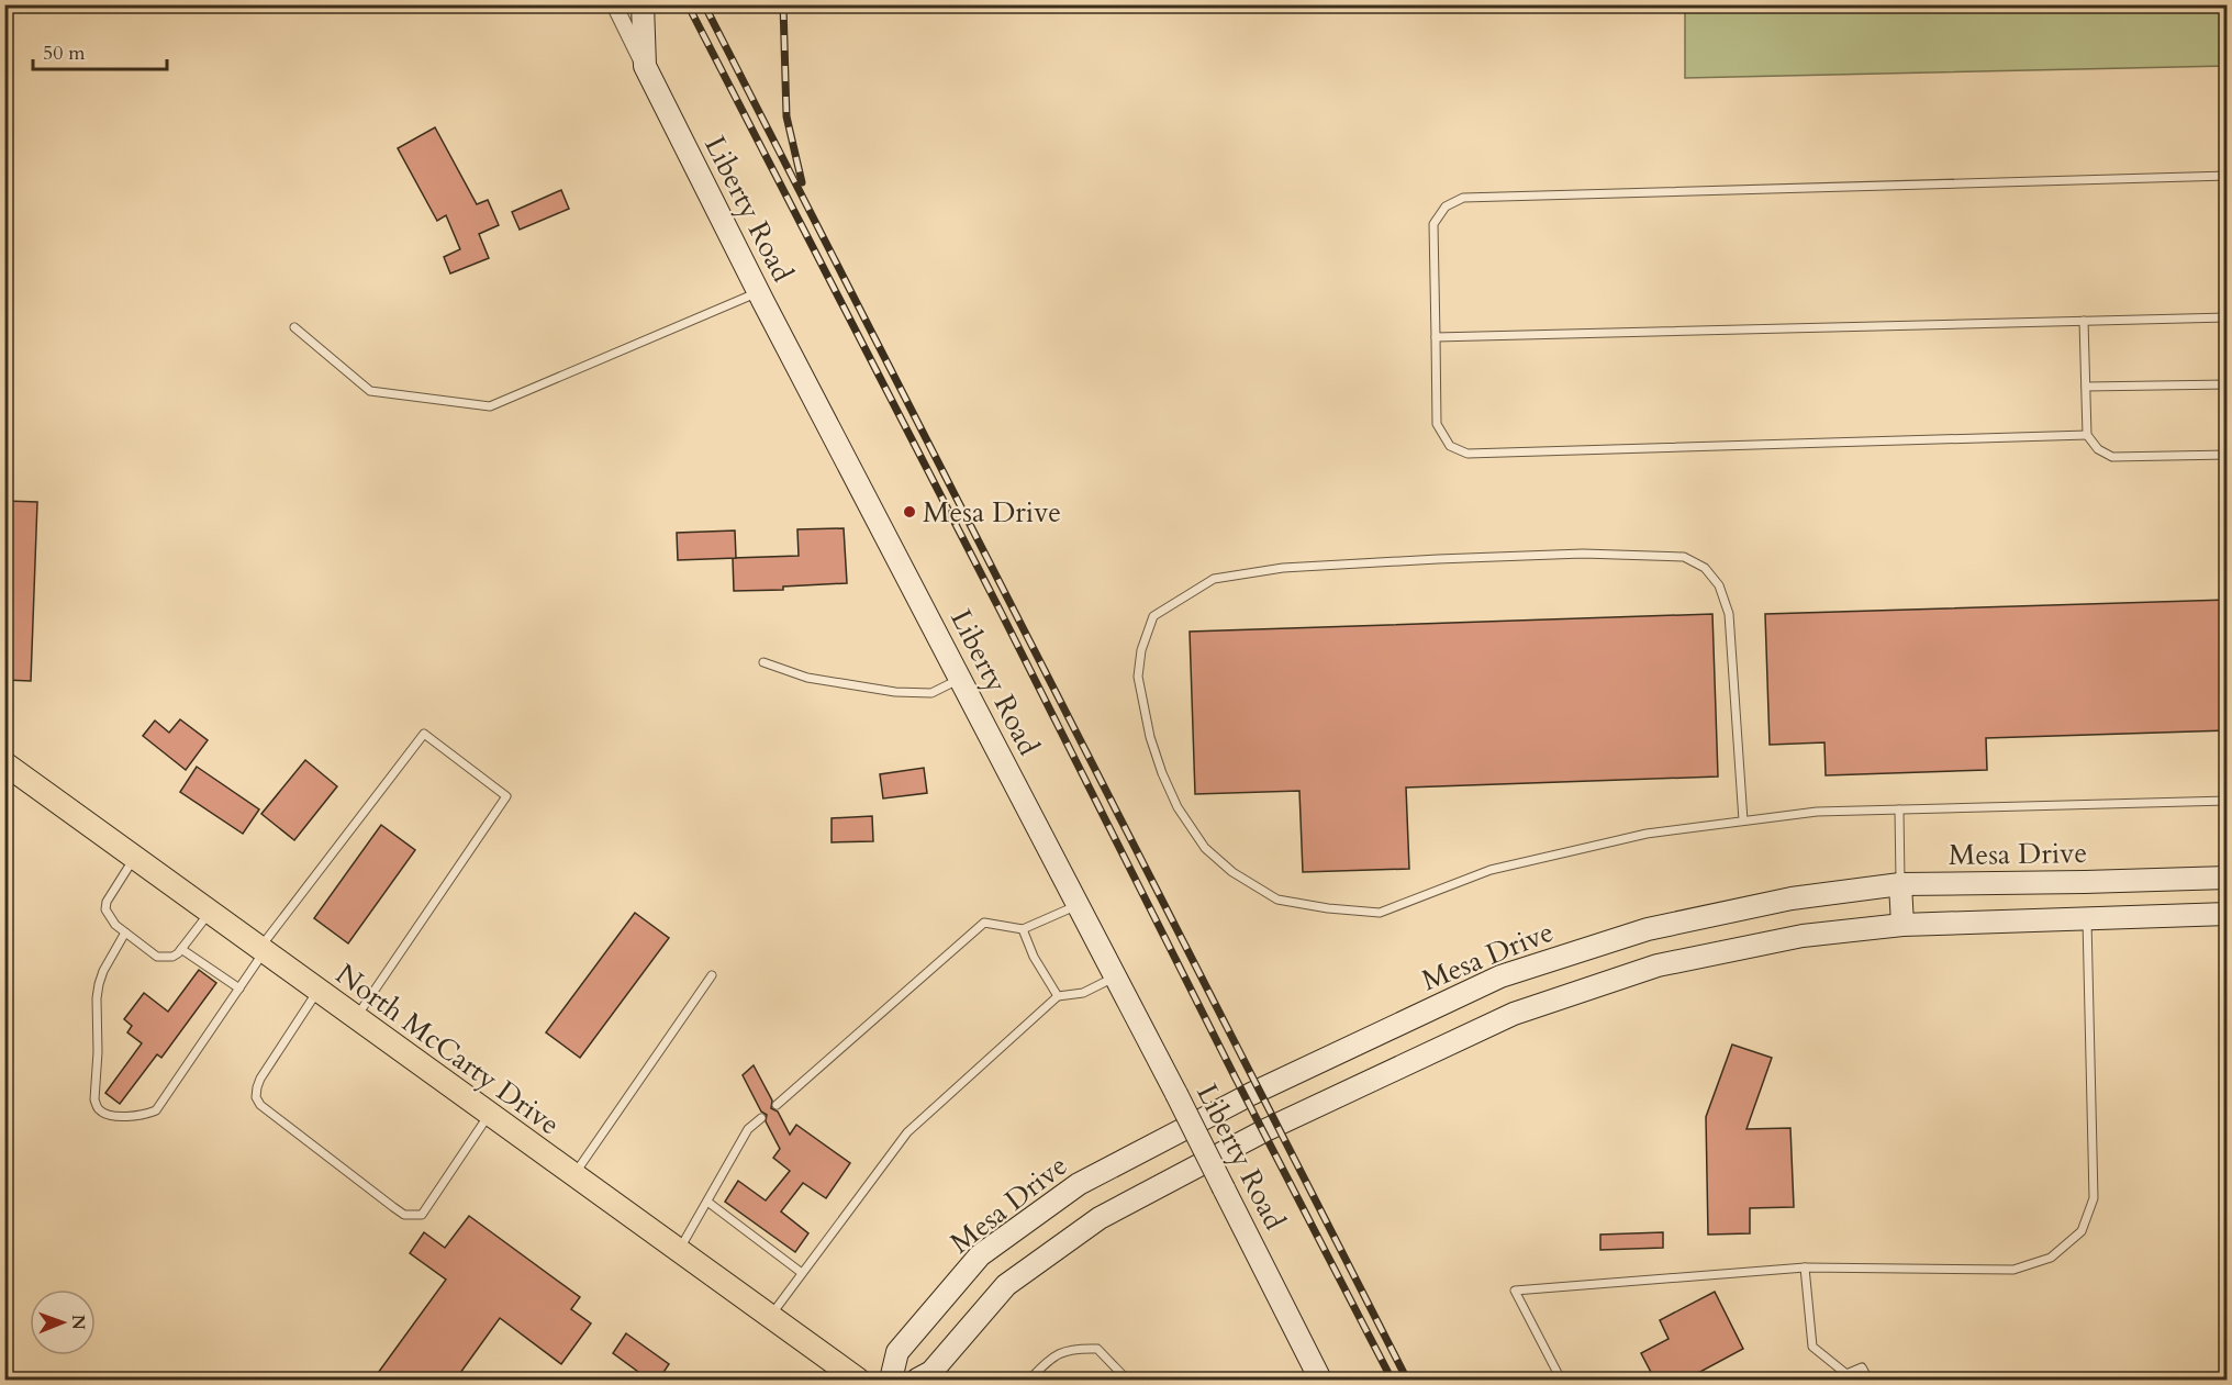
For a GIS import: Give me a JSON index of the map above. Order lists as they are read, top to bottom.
{
  "streets": {
    "main road": ["Liberty Road", "Mesa Drive", "North McCarty Drive"]
  },
  "places": ["Mesa Drive"],
  "scale_bar": "50 m",
  "north": "right"
}
